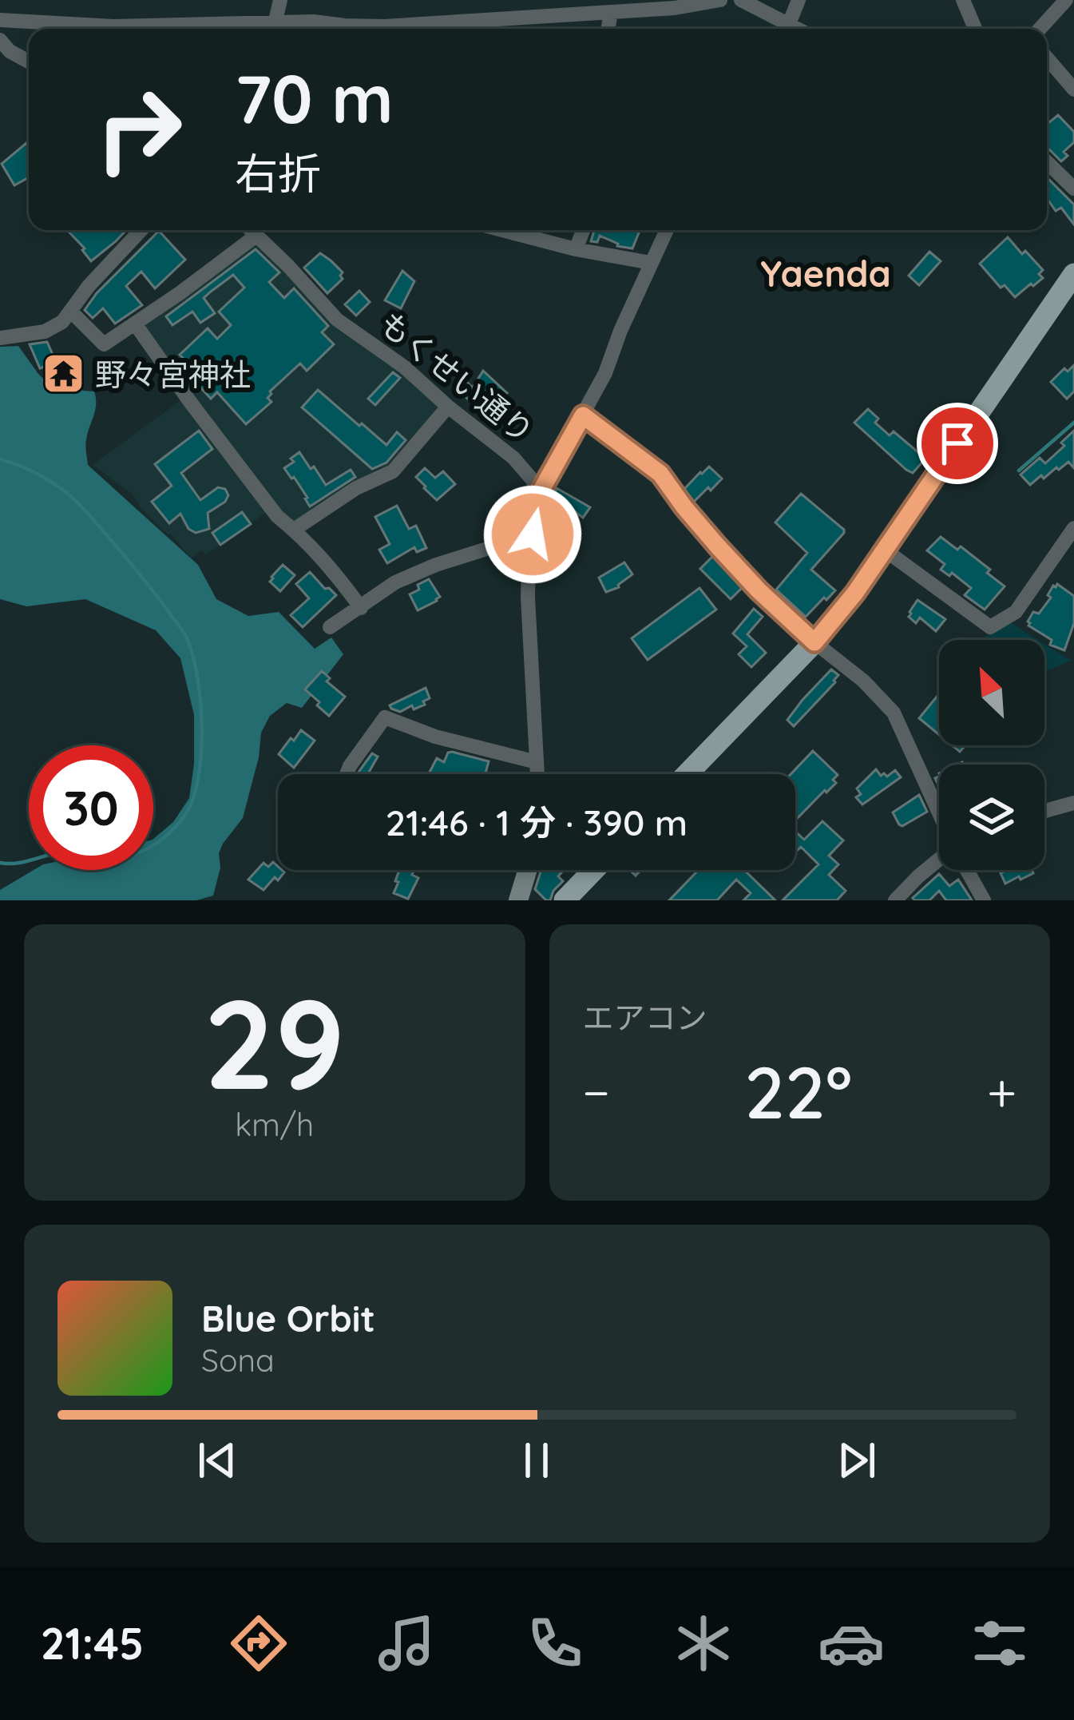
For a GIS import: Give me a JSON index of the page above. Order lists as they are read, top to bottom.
{
  "streets": {
    "street": ["もくせい通り"]
  },
  "districts": ["Yaenda"],
  "places": {
    "temple": ["野々宮神社"]
  },
  "north": "top left",
  "page": {
    "turn": ["70 m", "右折"],
    "limit": "30",
    "trip": "21:46 · 1 分 · 390 m",
    "tile": [
      ["29", "km/h"],
      "エアコン"
    ],
    "heat": ["−", "22°", "+"],
    "song": ["Blue Orbit", "Sona"],
    "tabs": "21:45"
  }
}
